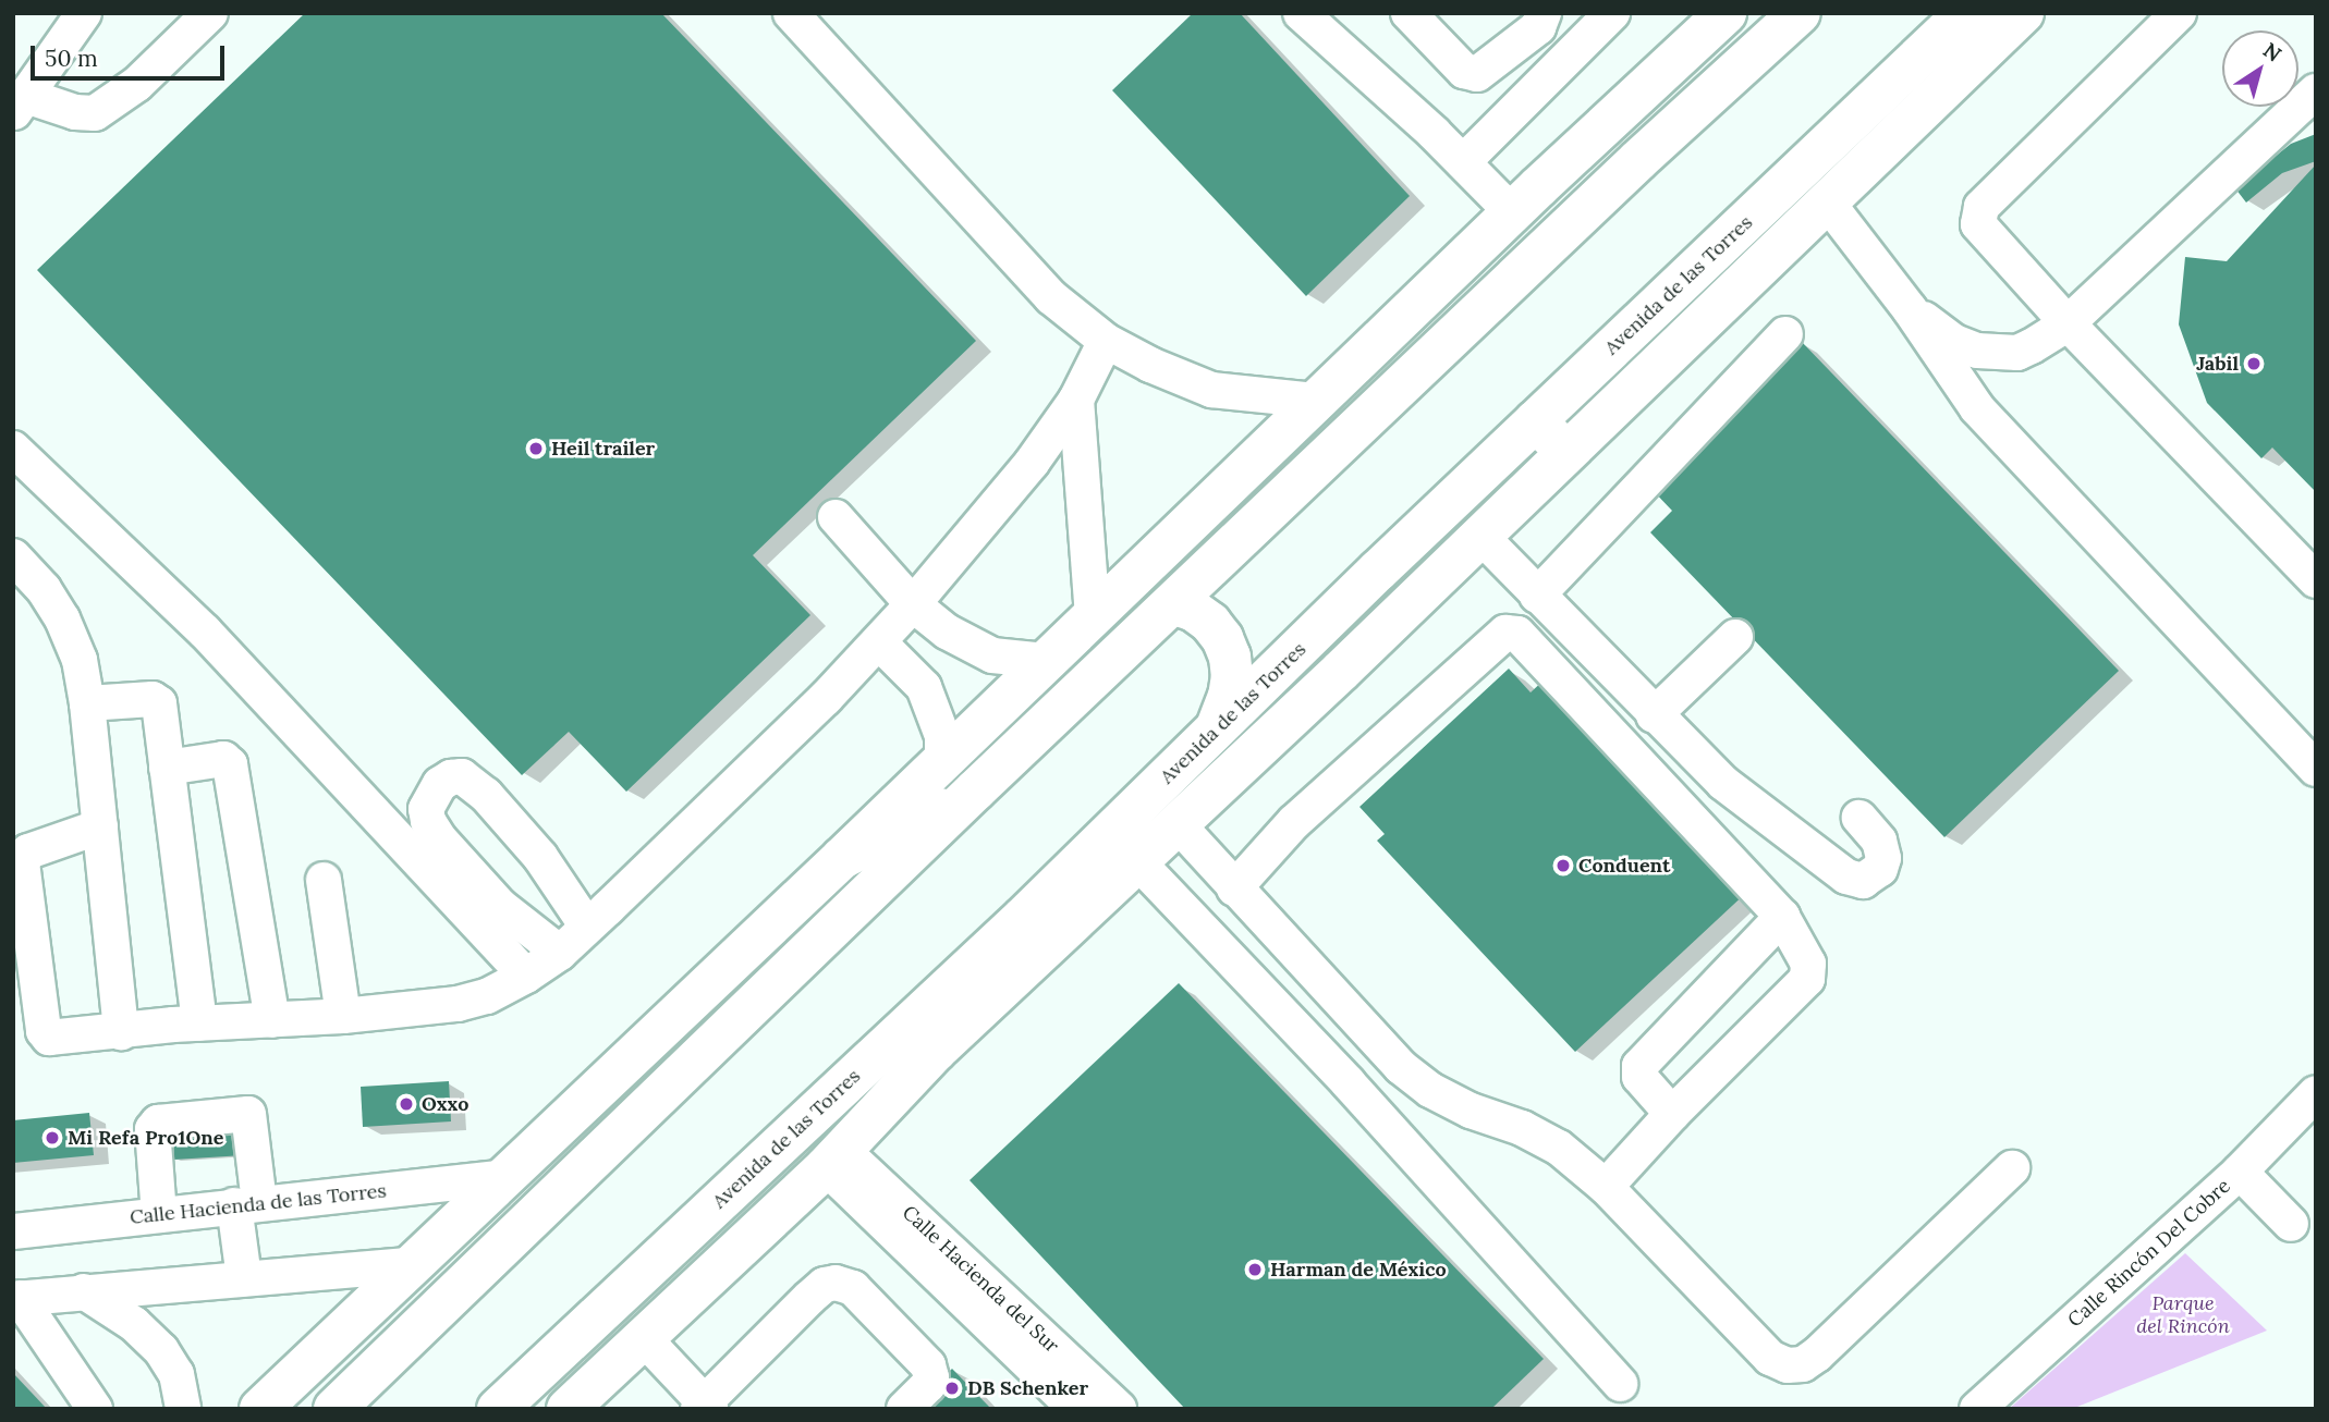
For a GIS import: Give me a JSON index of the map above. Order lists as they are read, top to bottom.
{
  "streets": {
    "main road": ["Avenida de las Torres"],
    "street": ["Calle Hacienda de las Torres", "Calle Rincón Del Cobre", "Calle Hacienda del Sur"]
  },
  "crossings": [
    ["Avenida de las Torres", "Calle Hacienda del Sur"]
  ],
  "parks": ["Parque del Rincón"],
  "places": [
    "Jabil",
    "Heil trailer",
    "Conduent",
    "Oxxo",
    "Mi Refa Pro1One",
    "Harman de México",
    "DB Schenker"
  ],
  "scale_bar": "50 m",
  "north": "top right"
}
